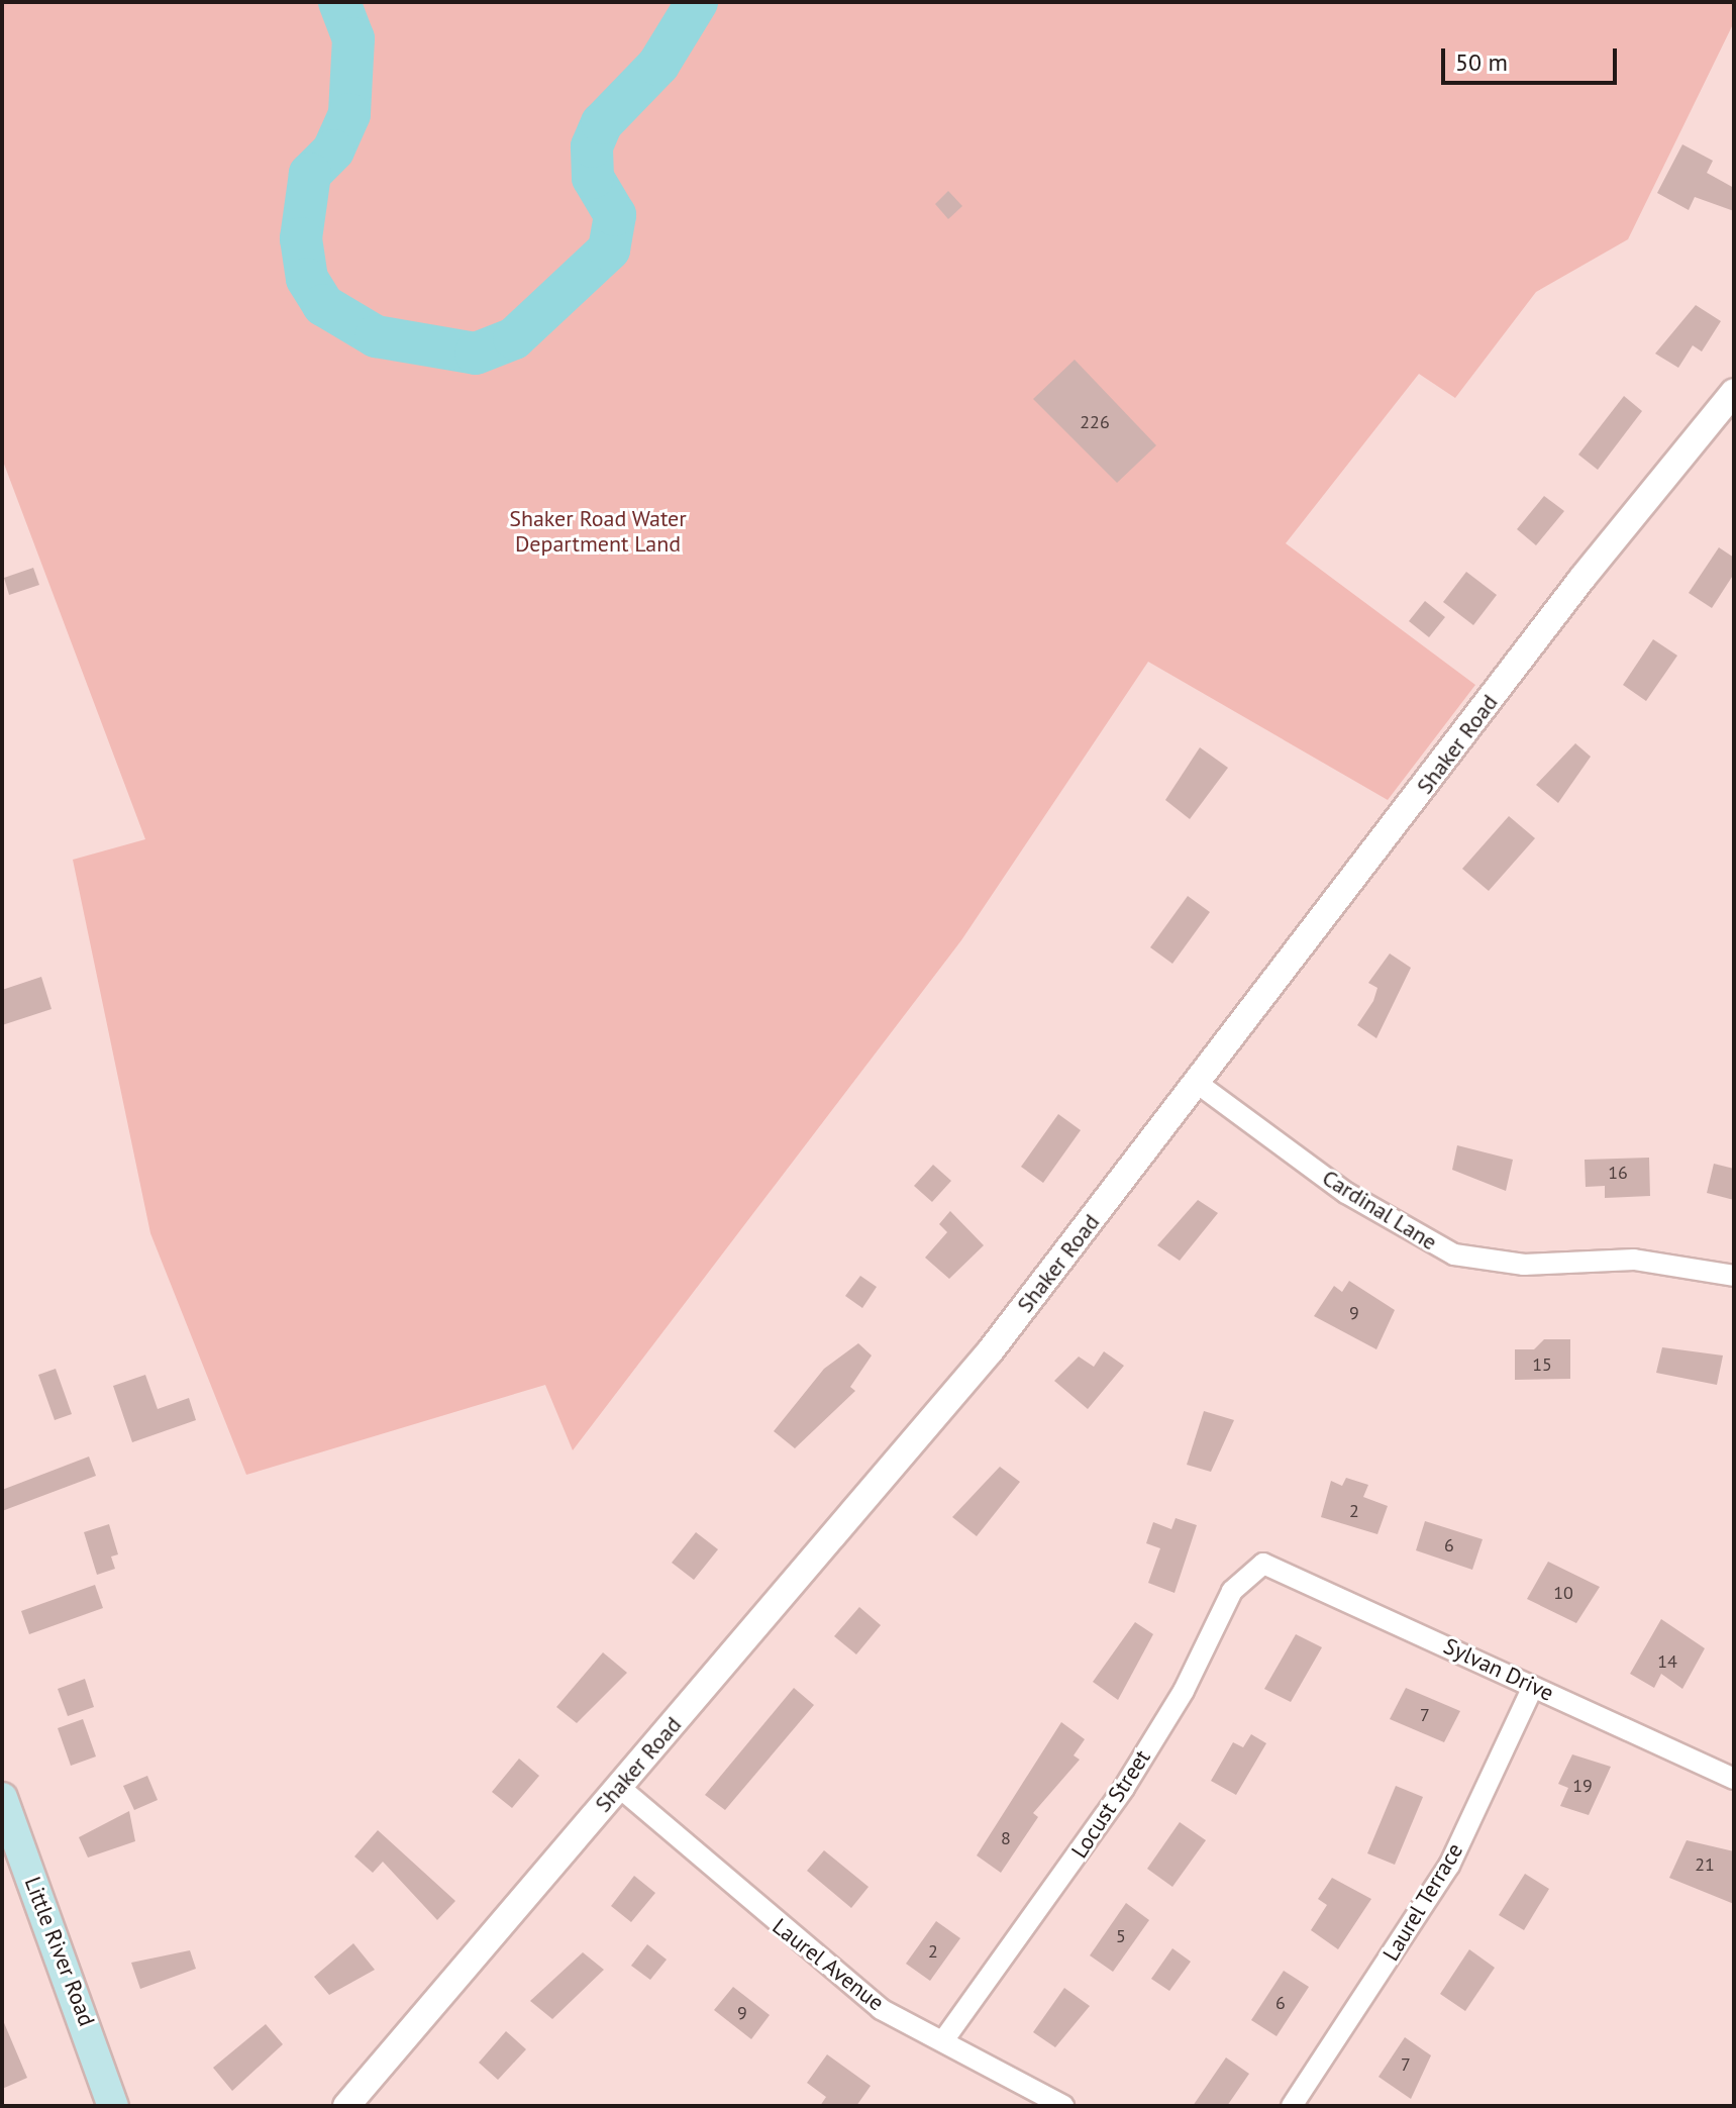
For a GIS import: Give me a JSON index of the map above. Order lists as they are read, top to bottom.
{
  "streets": {
    "main road": ["Little River Road"],
    "street": [
      "Shaker Road",
      "Cardinal Lane",
      "Sylvan Drive",
      "Locust Street",
      "Laurel Terrace",
      "Laurel Avenue"
    ]
  },
  "crossings": [
    ["Shaker Road", "Cardinal Lane"],
    ["Shaker Road", "Laurel Avenue"],
    ["Sylvan Drive", "Locust Street"],
    ["Sylvan Drive", "Laurel Terrace"],
    ["Locust Street", "Laurel Avenue"]
  ],
  "parks": ["Shaker Road Water Department Land"],
  "house_numbers": [
    "226",
    "16",
    "9",
    "15",
    "2",
    "6",
    "10",
    "14",
    "7",
    "19",
    "8",
    "21",
    "5",
    "2",
    "6",
    "9",
    "7"
  ],
  "scale_bar": "50 m"
}
